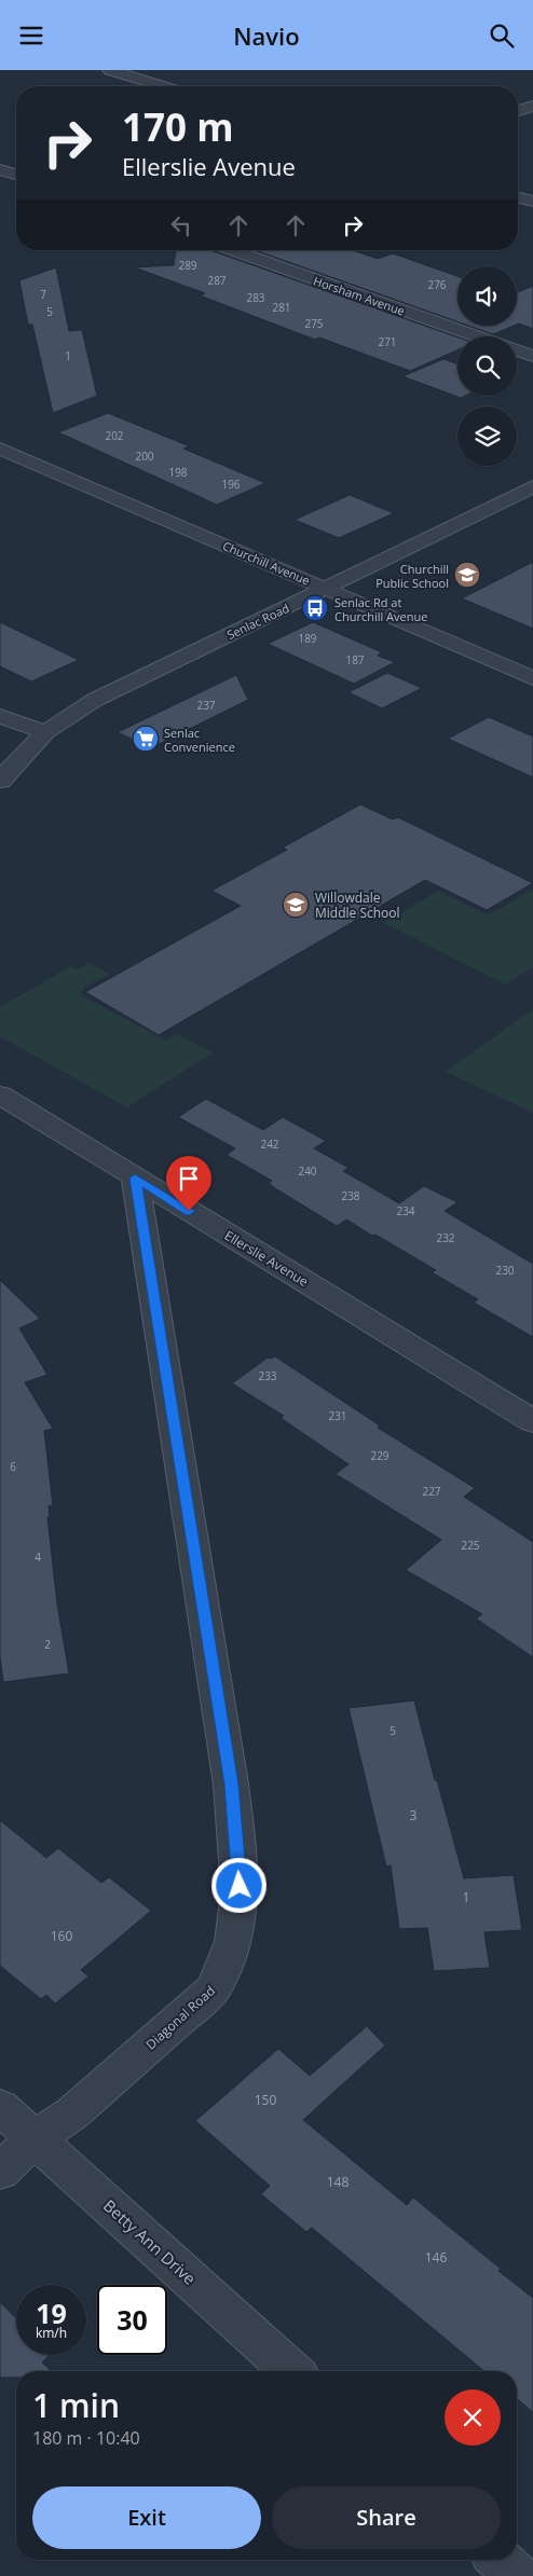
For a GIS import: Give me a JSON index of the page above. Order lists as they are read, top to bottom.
{
  "streets": {
    "street": [
      "Horsham Avenue",
      "Churchill Avenue",
      "Senlac Road",
      "Ellerslie Avenue",
      "Diagonal Road",
      "Betty Ann Drive"
    ]
  },
  "crossings": [
    ["Churchill Avenue", "Senlac Road"],
    ["Ellerslie Avenue", "Diagonal Road"],
    ["Diagonal Road", "Betty Ann Drive"]
  ],
  "places": {
    "school or university": ["Churchill Public School", "Willowdale Middle School"],
    "bus stop": ["Senlac Rd at Churchill Avenue"],
    "supermarket": ["Senlac Convenience"]
  },
  "house_numbers": [
    "289",
    "287",
    "276",
    "7",
    "283",
    "281",
    "5",
    "275",
    "271",
    "1",
    "202",
    "200",
    "198",
    "196",
    "189",
    "187",
    "237",
    "242",
    "240",
    "238",
    "234",
    "232",
    "230",
    "233",
    "231",
    "229",
    "6",
    "227",
    "225",
    "4",
    "2",
    "5",
    "3",
    "1",
    "160",
    "150",
    "148",
    "146"
  ],
  "page": {
    "header": "Navio",
    "turn": ["170 m", "Ellerslie Avenue"],
    "speed": "19 km/h",
    "limit": "30",
    "heading": ["1 min", "180 m · 10:40"],
    "buttons": ["Exit", "Share"]
  }
}
